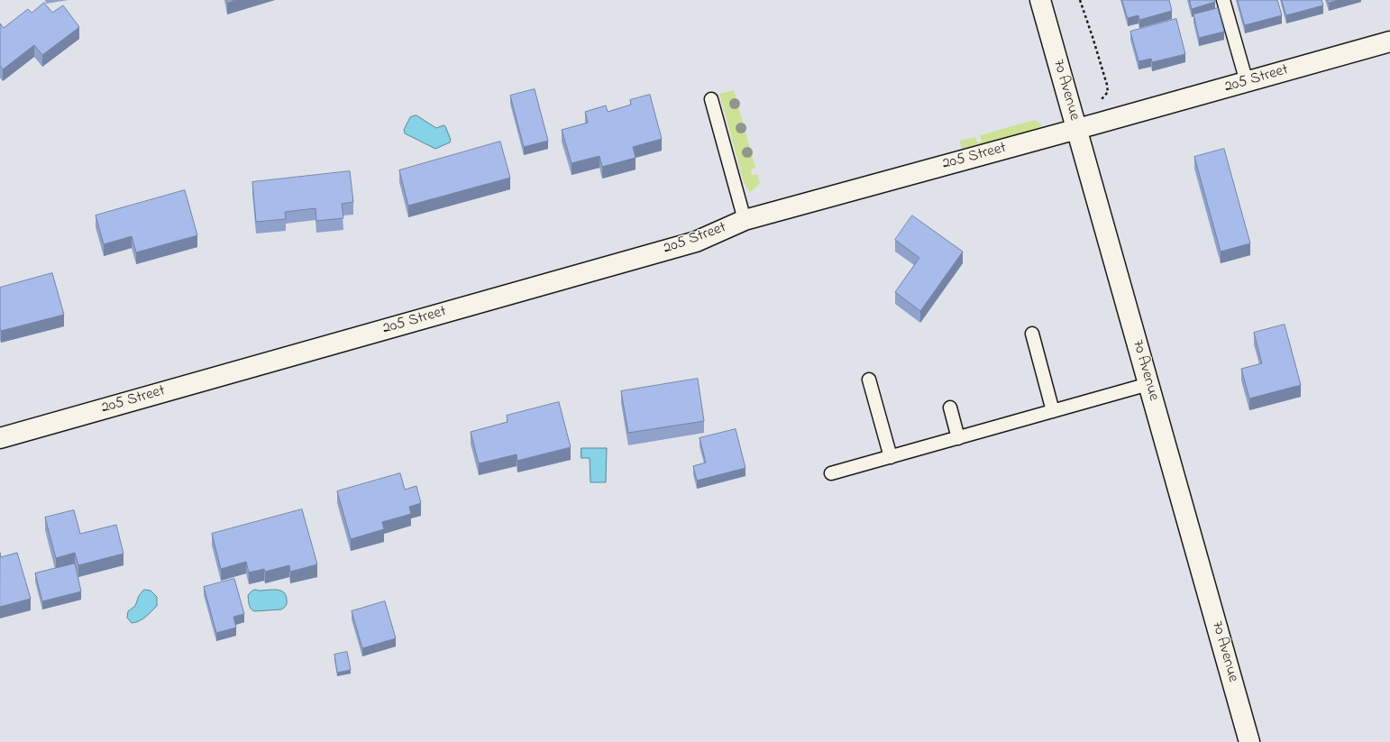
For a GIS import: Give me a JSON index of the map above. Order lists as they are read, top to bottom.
{
  "streets": {
    "street": ["205 Street", "70 Avenue"]
  },
  "crossings": [
    ["205 Street", "70 Avenue"]
  ]
}
